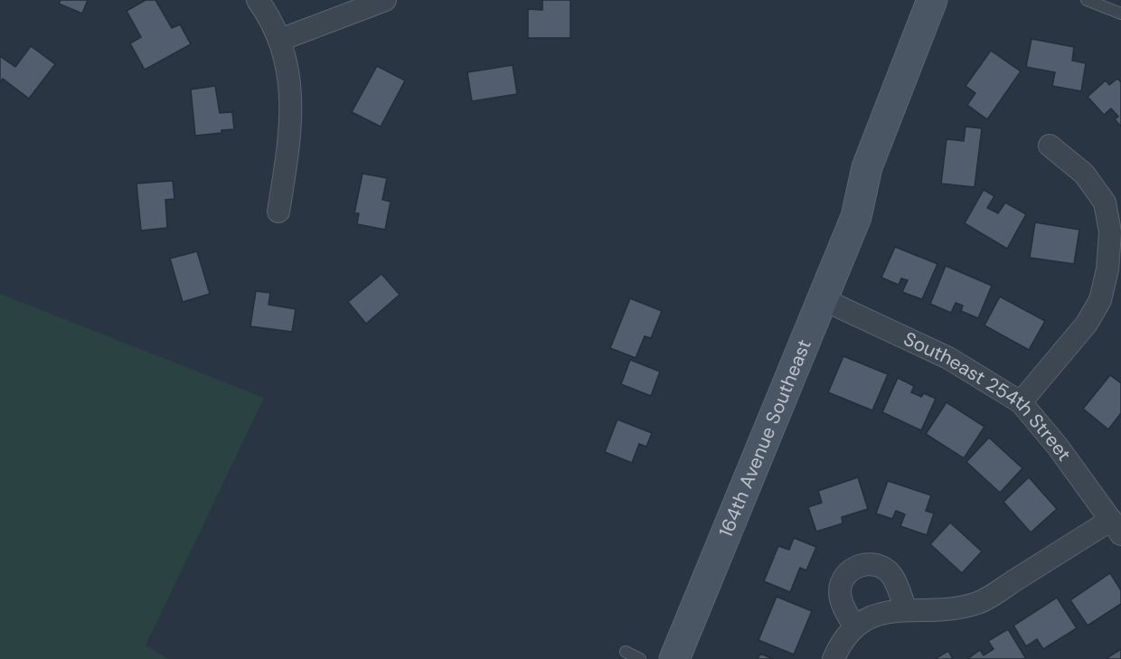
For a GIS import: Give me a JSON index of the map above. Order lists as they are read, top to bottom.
{
  "streets": {
    "street": ["Southeast 254th Street", "164th Avenue Southeast"]
  },
  "crossings": [
    ["Southeast 254th Street", "164th Avenue Southeast"]
  ]
}
